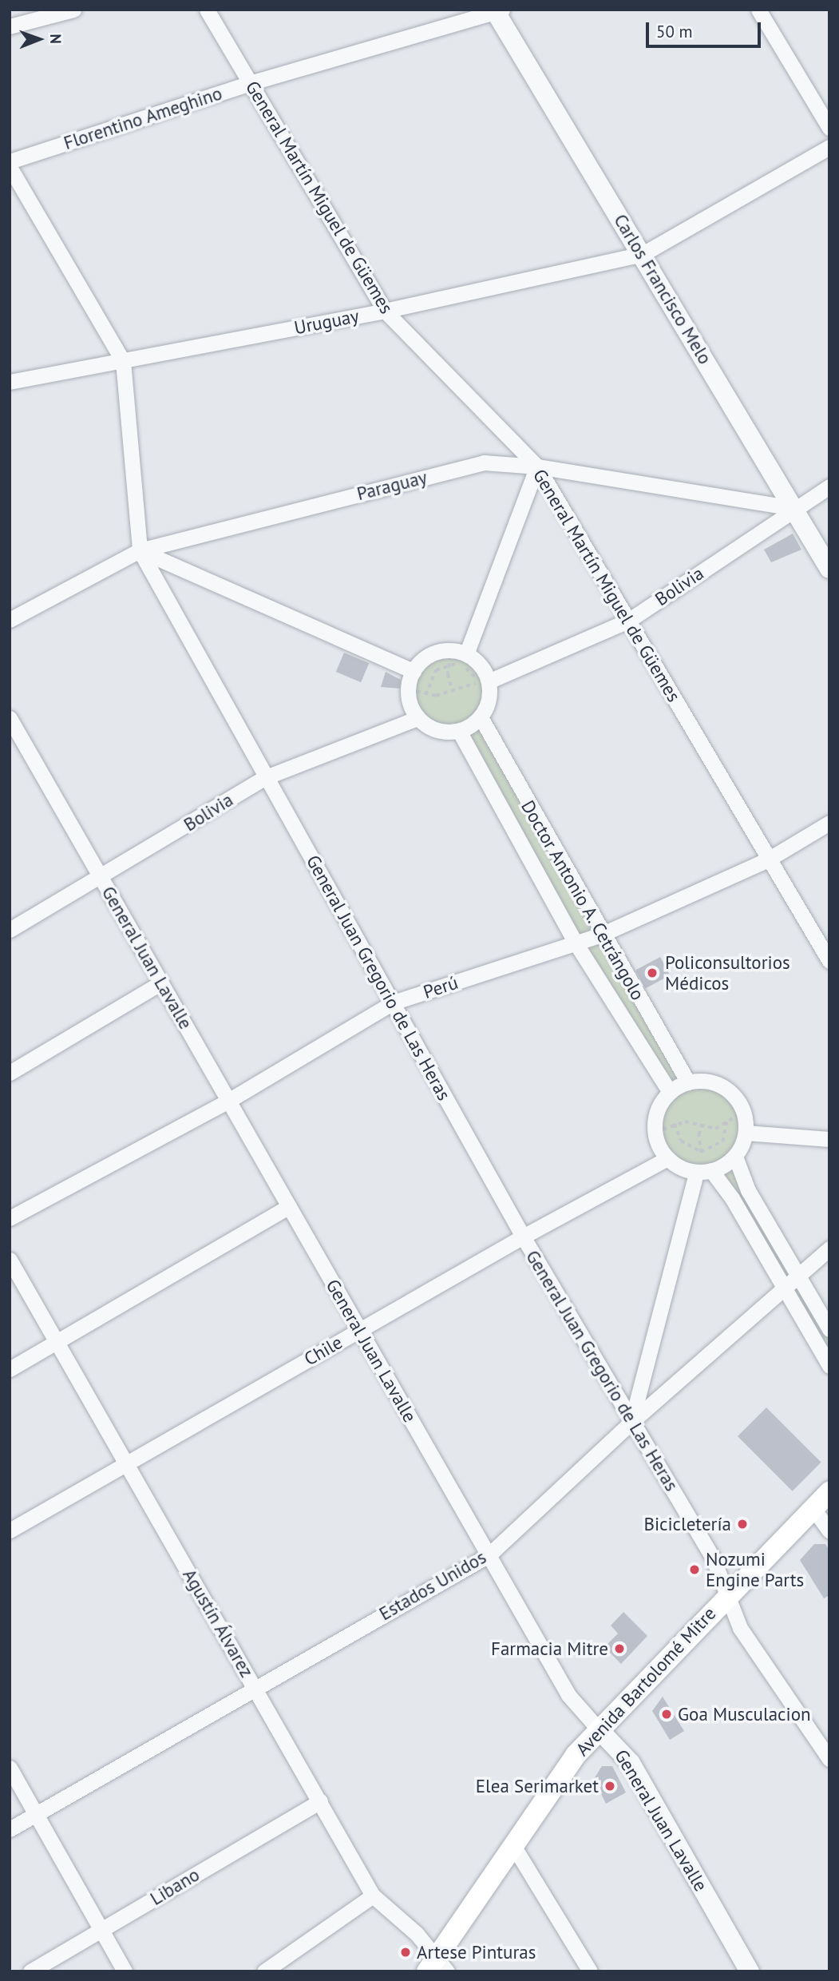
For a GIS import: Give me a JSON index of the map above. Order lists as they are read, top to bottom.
{
  "streets": {
    "main road": ["Avenida Bartolomé Mitre"],
    "street": [
      "Florentino Ameghino",
      "General Martín Miguel de Güemes",
      "Carlos Francisco Melo",
      "Uruguay",
      "Paraguay",
      "Bolivia",
      "Doctor Antonio A. Cetrángolo",
      "General Juan Lavalle",
      "General Juan Gregorio de Las Heras",
      "Perú",
      "Chile",
      "Estados Unidos",
      "Agustín Álvarez",
      "Libano"
    ]
  },
  "crossings": [
    ["Florentino Ameghino", "General Martín Miguel de Güemes"],
    ["Florentino Ameghino", "Carlos Francisco Melo"],
    ["General Martín Miguel de Güemes", "Uruguay"],
    ["General Martín Miguel de Güemes", "Paraguay"],
    ["General Martín Miguel de Güemes", "Bolivia"],
    ["General Martín Miguel de Güemes", "Perú"],
    ["Carlos Francisco Melo", "Uruguay"],
    ["Carlos Francisco Melo", "Paraguay"],
    ["Carlos Francisco Melo", "Bolivia"],
    ["Uruguay", "General Juan Gregorio de Las Heras"],
    ["Paraguay", "Bolivia"],
    ["Paraguay", "General Juan Gregorio de Las Heras"],
    ["Bolivia", "General Juan Lavalle"],
    ["Bolivia", "General Juan Gregorio de Las Heras"],
    ["Doctor Antonio A. Cetrángolo", "Perú"],
    ["General Juan Lavalle", "Perú"],
    ["General Juan Lavalle", "Chile"],
    ["General Juan Lavalle", "Estados Unidos"],
    ["General Juan Lavalle", "Avenida Bartolomé Mitre"],
    ["General Juan Gregorio de Las Heras", "Perú"],
    ["General Juan Gregorio de Las Heras", "Chile"],
    ["General Juan Gregorio de Las Heras", "Estados Unidos"],
    ["General Juan Gregorio de Las Heras", "Avenida Bartolomé Mitre"],
    ["Chile", "Agustín Álvarez"],
    ["Estados Unidos", "Agustín Álvarez"],
    ["Agustín Álvarez", "Avenida Bartolomé Mitre"],
    ["Agustín Álvarez", "Libano"]
  ],
  "places": [
    "Policonsultorios Médicos",
    "Bicicletería",
    "Nozumi Engine Parts",
    "Farmacia Mitre",
    "Goa Musculacion",
    "Elea Serimarket",
    "Artese Pinturas"
  ],
  "scale_bar": "50 m",
  "north": "right"
}
